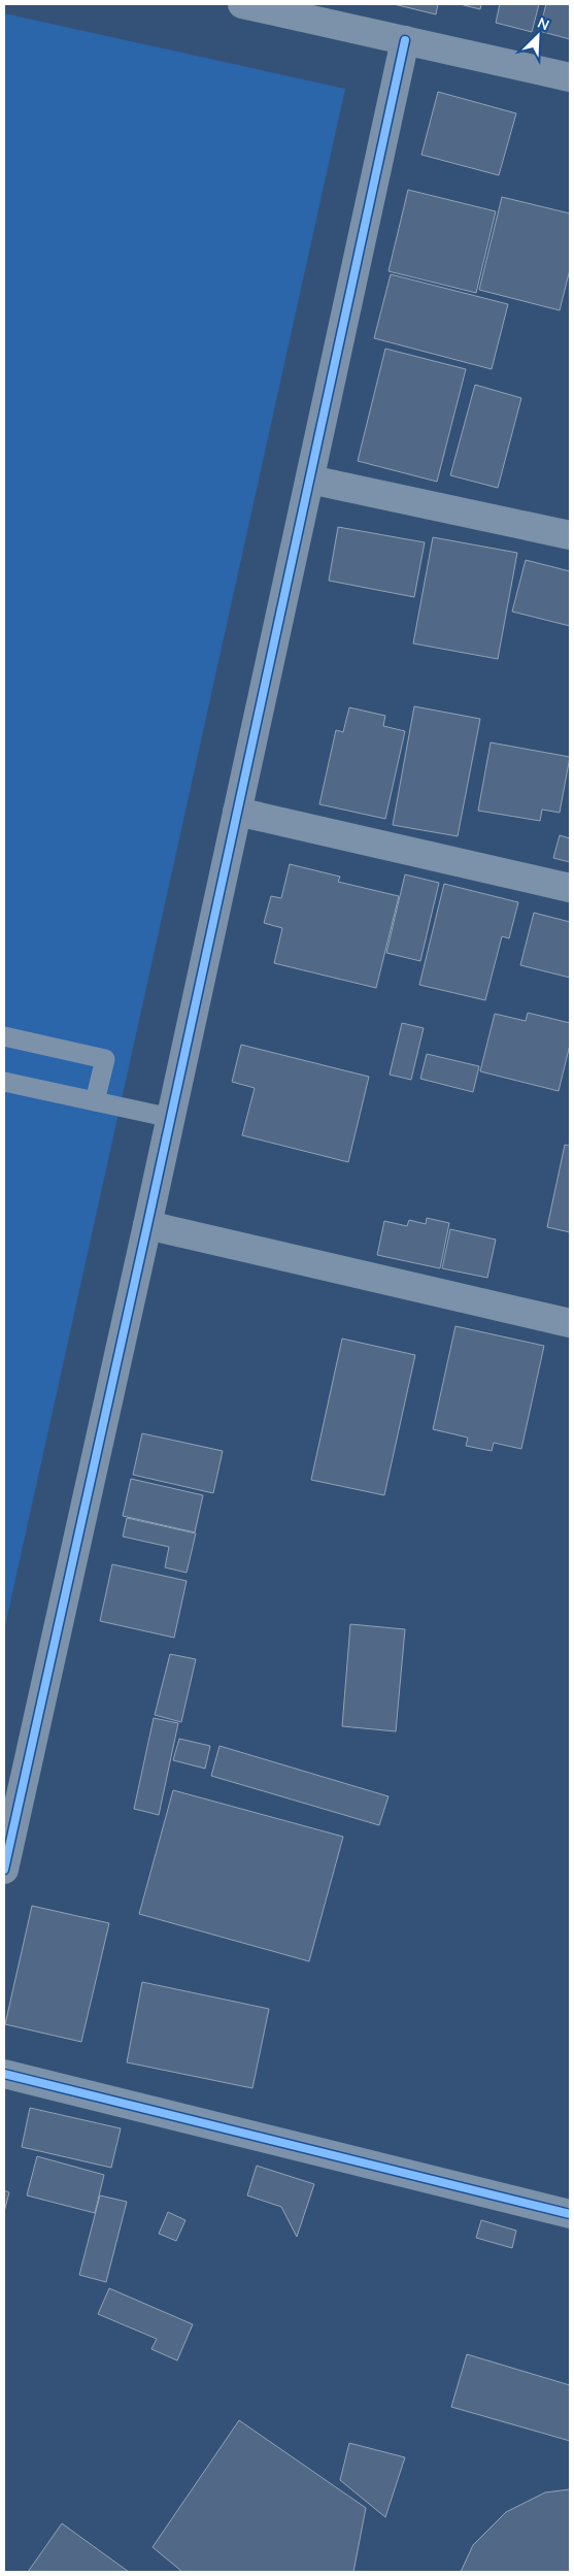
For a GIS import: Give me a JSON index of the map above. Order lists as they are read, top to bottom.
{
  "north": "top right"
}
